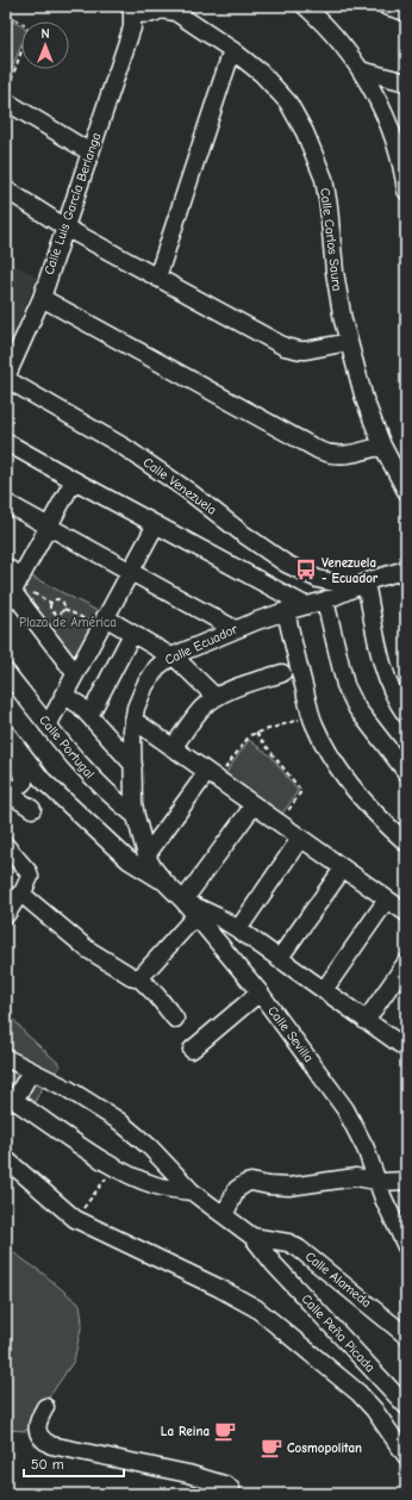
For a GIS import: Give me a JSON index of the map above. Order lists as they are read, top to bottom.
{
  "streets": {
    "street": [
      "Calle Luis García Berlanga",
      "Calle Carlos Saura",
      "Calle Venezuela",
      "Calle Ecuador",
      "Calle Portugal",
      "Calle Sevilla",
      "Calle Alameda",
      "Calle Peña Picada"
    ]
  },
  "crossings": [
    ["Calle Luis García Berlanga", "Calle Carlos Saura"],
    ["Calle Luis García Berlanga", "Calle Venezuela"],
    ["Calle Venezuela", "Calle Ecuador"],
    ["Calle Ecuador", "Calle Portugal"],
    ["Calle Ecuador", "Calle Sevilla"],
    ["Calle Alameda", "Calle Peña Picada"]
  ],
  "parks": ["Plaza de América"],
  "places": {
    "bus stop": ["Venezuela - Ecuador"],
    "cafe": ["La Reina", "Cosmopolitan"]
  },
  "scale_bar": "50 m",
  "north": "top"
}
